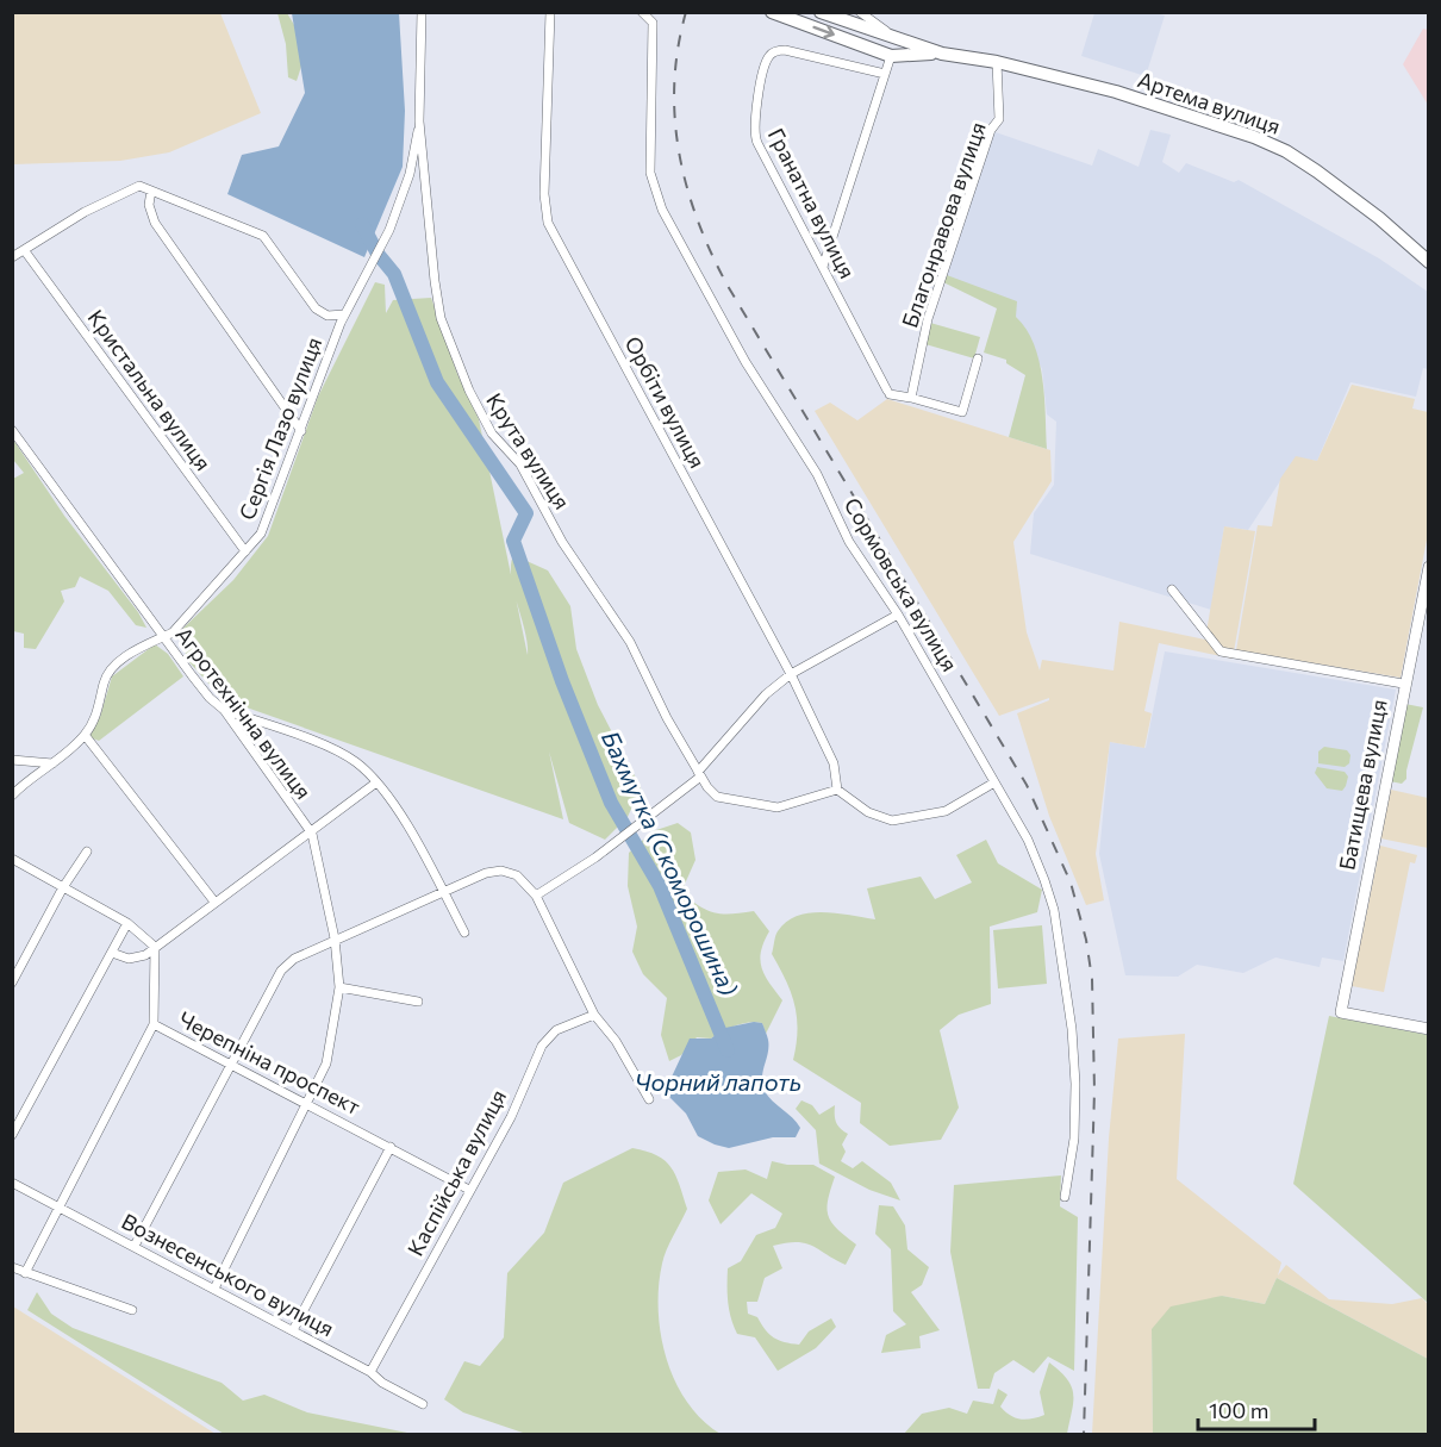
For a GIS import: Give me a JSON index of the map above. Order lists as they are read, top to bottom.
{
  "streets": {
    "main road": ["Артема вулиця"],
    "street": [
      "Гранатна вулиця",
      "Благонравова вулиця",
      "Кристальна вулиця",
      "Орбіти вулиця",
      "Сергія Лазо вулиця",
      "Крута вулиця",
      "Сормовська вулиця",
      "Агротехнічна вулиця",
      "Батищева вулиця",
      "Черепніна проспект",
      "Каспійська вулиця",
      "Вознесенського вулиця"
    ]
  },
  "crossings": [
    ["Артема вулиця", "Благонравова вулиця"],
    ["Гранатна вулиця", "Благонравова вулиця"],
    ["Кристальна вулиця", "Сергія Лазо вулиця"],
    ["Орбіти вулиця", "Крута вулиця"],
    ["Сергія Лазо вулиця", "Крута вулиця"],
    ["Сергія Лазо вулиця", "Агротехнічна вулиця"],
    ["Агротехнічна вулиця", "Черепніна проспект"],
    ["Агротехнічна вулиця", "Вознесенського вулиця"],
    ["Черепніна проспект", "Каспійська вулиця"],
    ["Каспійська вулиця", "Вознесенського вулиця"]
  ],
  "water": ["Бахмутка (Скоморошина)", "Чорний лапоть"],
  "scale_bar": "100 m"
}
